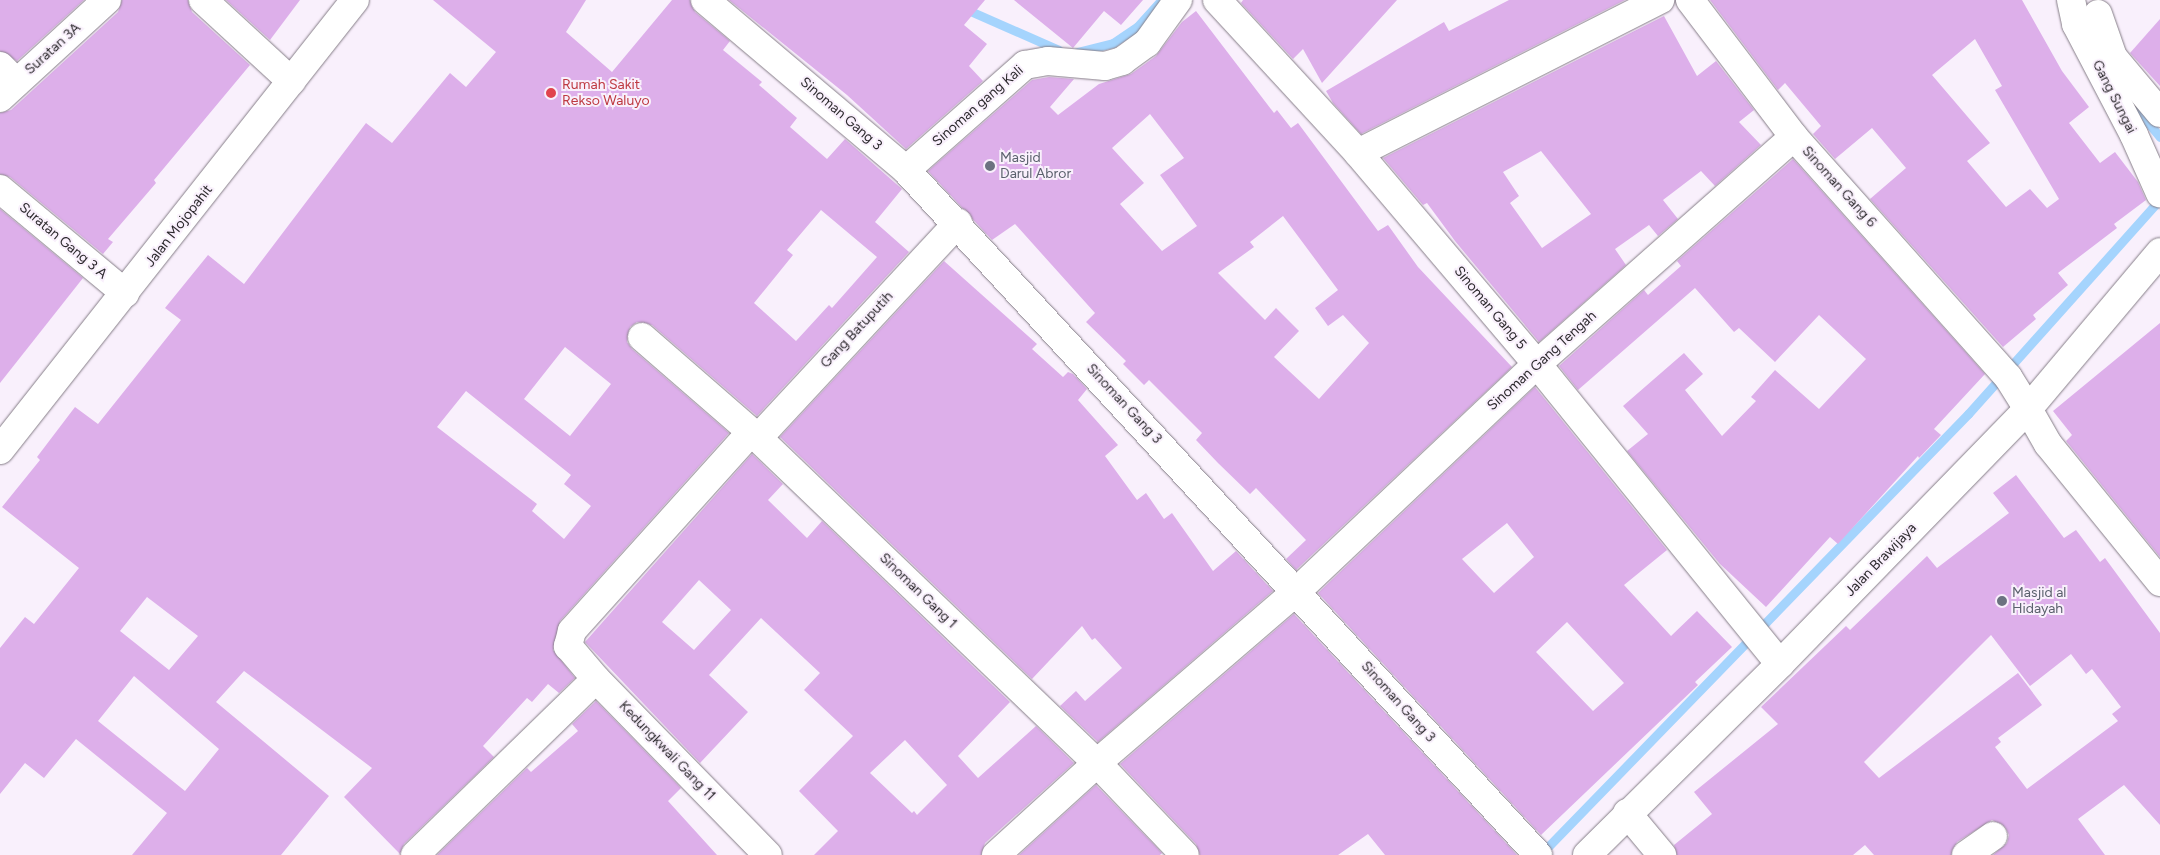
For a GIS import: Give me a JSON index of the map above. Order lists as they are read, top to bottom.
{
  "streets": {
    "street": [
      "Suratan 3A",
      "Gang Sungai",
      "Sinoman gang Kali",
      "Sinoman Gang 3",
      "Sinoman Gang 6",
      "Jalan Mojopahit",
      "Suratan Gang 3 A",
      "Sinoman Gang 5",
      "Gang Batuputih",
      "Sinoman Gang Tengah",
      "Jalan Brawijaya",
      "Sinoman Gang 1",
      "Kedungkwali Gang 11"
    ]
  },
  "crossings": [
    ["Sinoman gang Kali", "Sinoman Gang 3"],
    ["Sinoman Gang 3", "Gang Batuputih"],
    ["Sinoman Gang 3", "Sinoman Gang Tengah"],
    ["Sinoman Gang 6", "Sinoman Gang Tengah"],
    ["Sinoman Gang 6", "Jalan Brawijaya"],
    ["Jalan Mojopahit", "Suratan Gang 3 A"],
    ["Sinoman Gang 5", "Sinoman Gang Tengah"],
    ["Sinoman Gang 5", "Jalan Brawijaya"],
    ["Gang Batuputih", "Sinoman Gang 1"],
    ["Gang Batuputih", "Kedungkwali Gang 11"],
    ["Sinoman Gang Tengah", "Sinoman Gang 1"]
  ],
  "places": ["Rumah Sakit Rekso Waluyo", "Masjid Darul Abror", "Masjid al Hidayah"]
}
